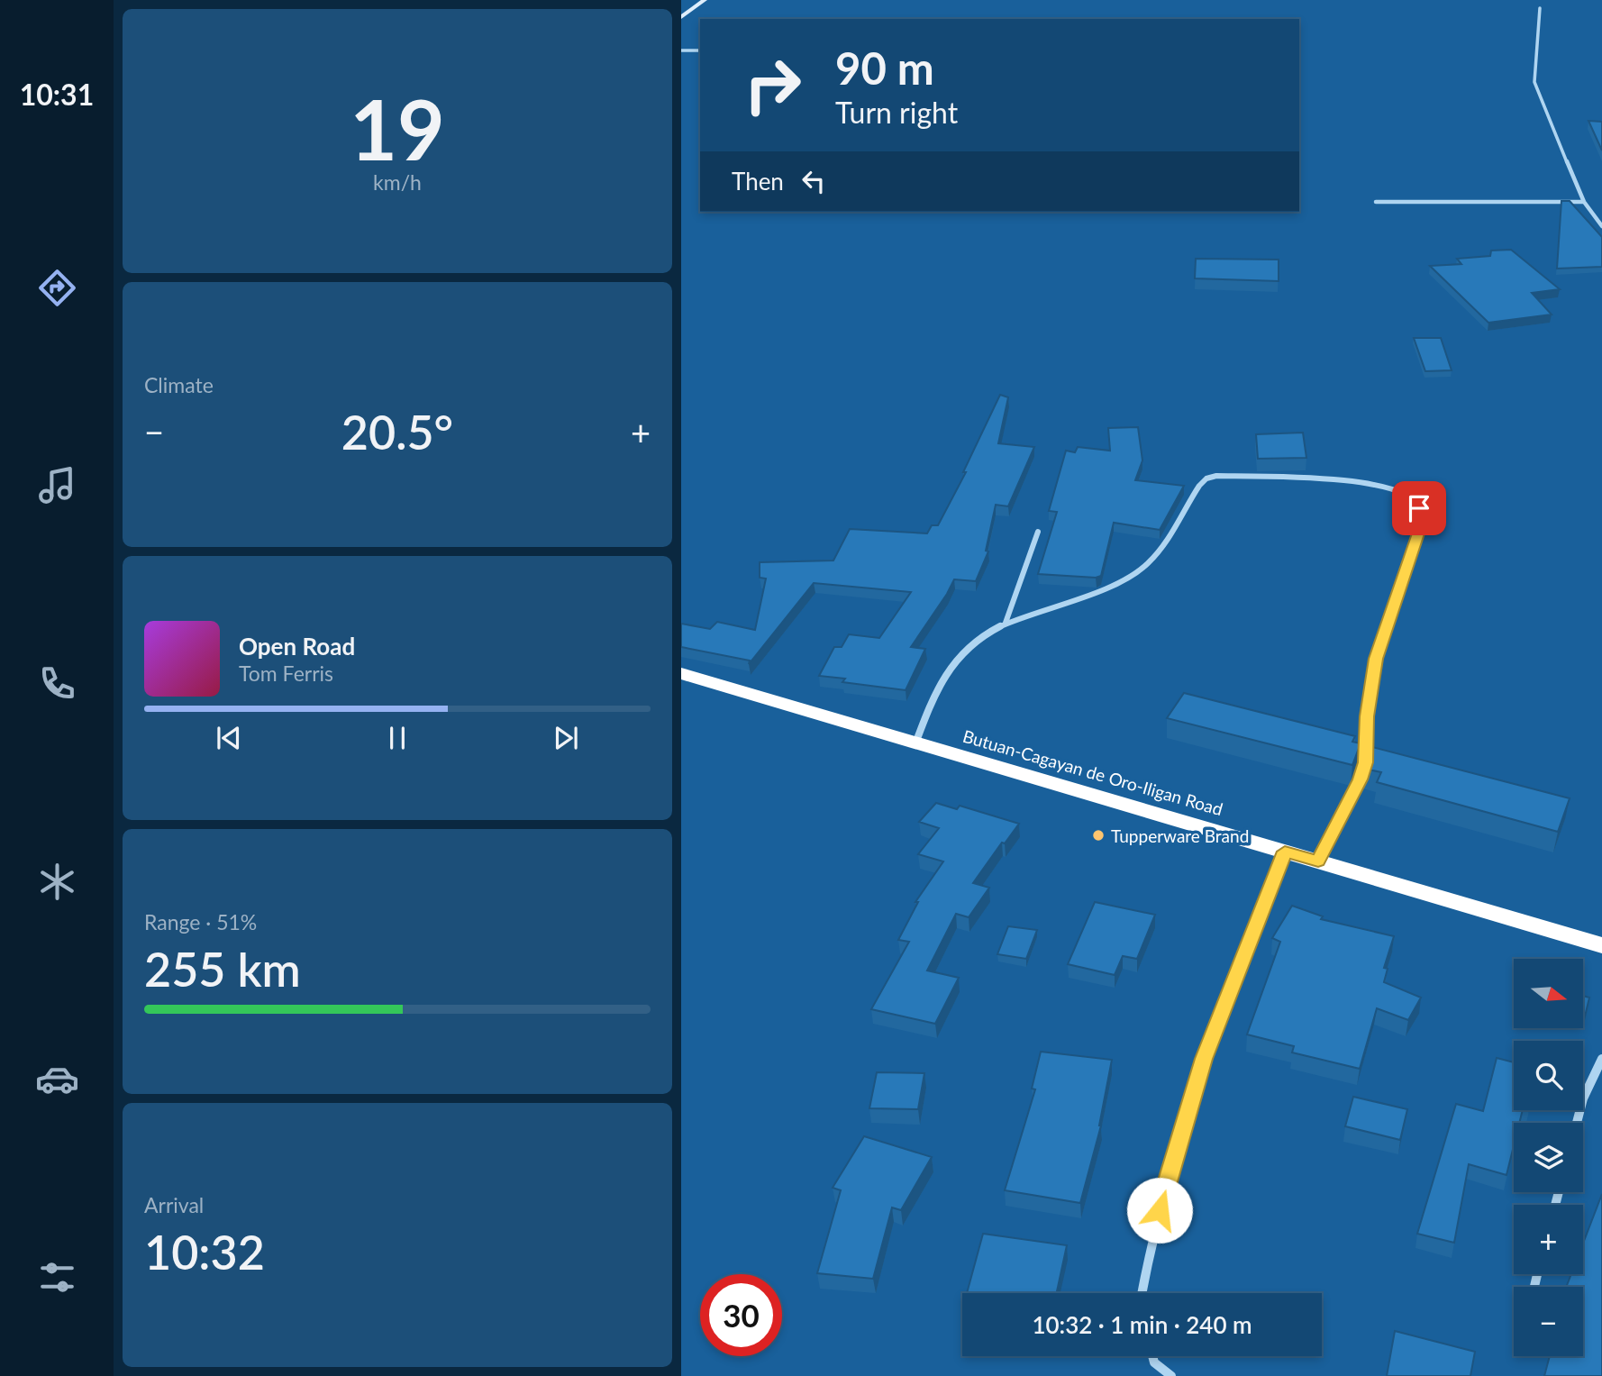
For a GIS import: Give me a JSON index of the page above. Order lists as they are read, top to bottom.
{
  "streets": {
    "highway": ["Butuan-Cagayan de Oro-Iligan Road"]
  },
  "places": ["Tupperware Brand"],
  "north": "right",
  "page": {
    "tabs": "10:31",
    "tile": [
      ["19", "km/h"],
      "Climate",
      ["Range · 51%", "255 km"],
      ["Arrival", "10:32"]
    ],
    "turn": ["90 m", "Turn right"],
    "then": "Then",
    "heat": ["−", "20.5°", "+"],
    "song": ["Open Road", "Tom Ferris"],
    "map_buttons": ["+", "−"],
    "limit": "30",
    "trip": "10:32 · 1 min · 240 m"
  }
}
